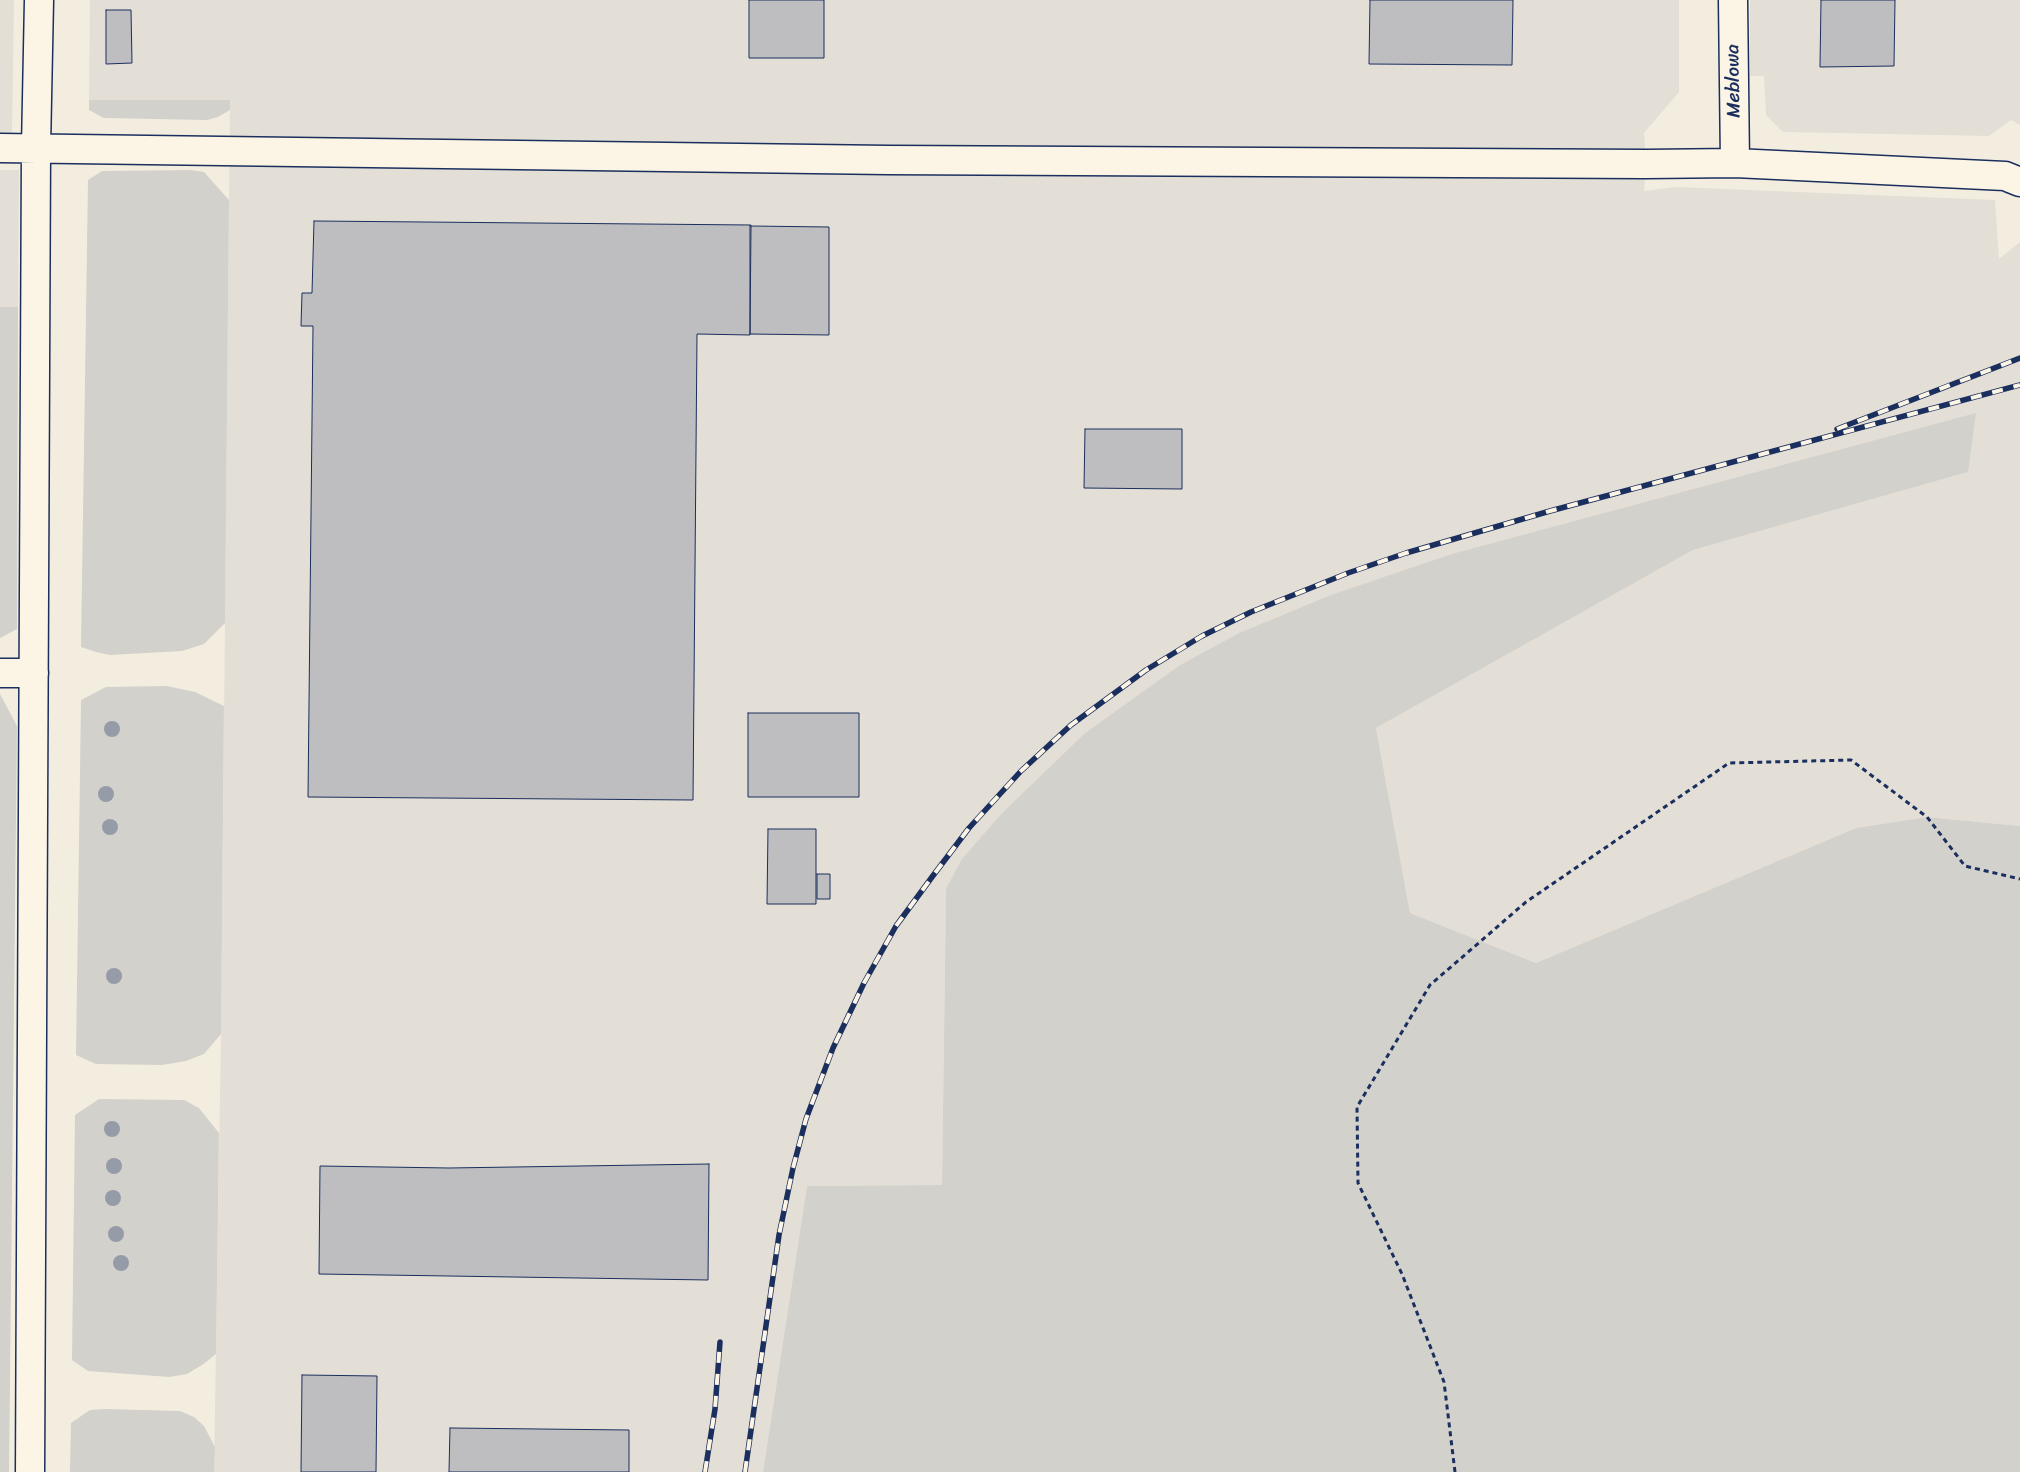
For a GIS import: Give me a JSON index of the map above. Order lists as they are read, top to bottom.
{
  "streets": {
    "street": ["Meblowa"]
  }
}
